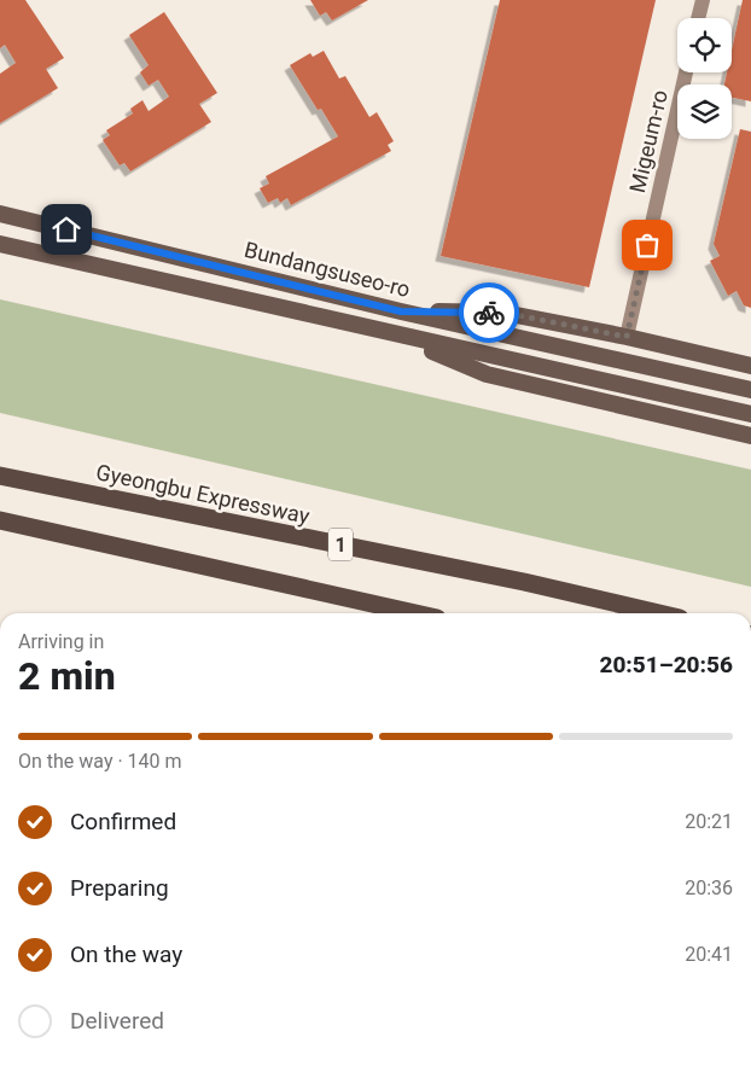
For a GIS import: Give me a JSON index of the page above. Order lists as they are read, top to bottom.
{
  "streets": {
    "highway": ["Bundangsuseo-ro", "Gyeongbu Expressway", "1"],
    "main road": ["Migeum-ro"]
  },
  "page": {
    "heading": ["2 min", "Arriving in", "20:51–20:56"],
    "bar": "On the way · 140 m",
    "list": [
      ["Confirmed", "20:21"],
      ["Preparing", "20:36"],
      ["On the way", "20:41"],
      "Delivered"
    ]
  }
}
